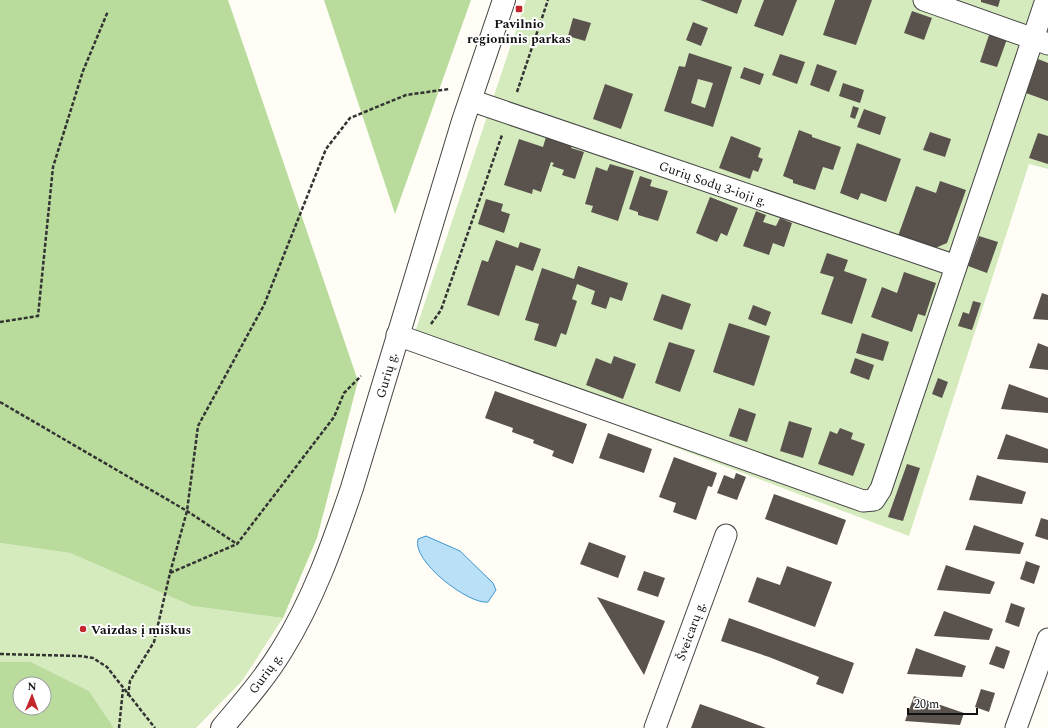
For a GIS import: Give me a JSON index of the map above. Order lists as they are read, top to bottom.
{
  "streets": {
    "street": ["Gurių Sodų 3-ioji g.", "Gurių g.", "Šveicarų g."]
  },
  "crossings": [
    ["Gurių Sodų 3-ioji g.", "Gurių g."]
  ],
  "places": {
    "transit": ["Pavilnio regioninis parkas"],
    "other": ["Vaizdas į miškus"]
  },
  "scale_bar": "20 m",
  "north": "top"
}
